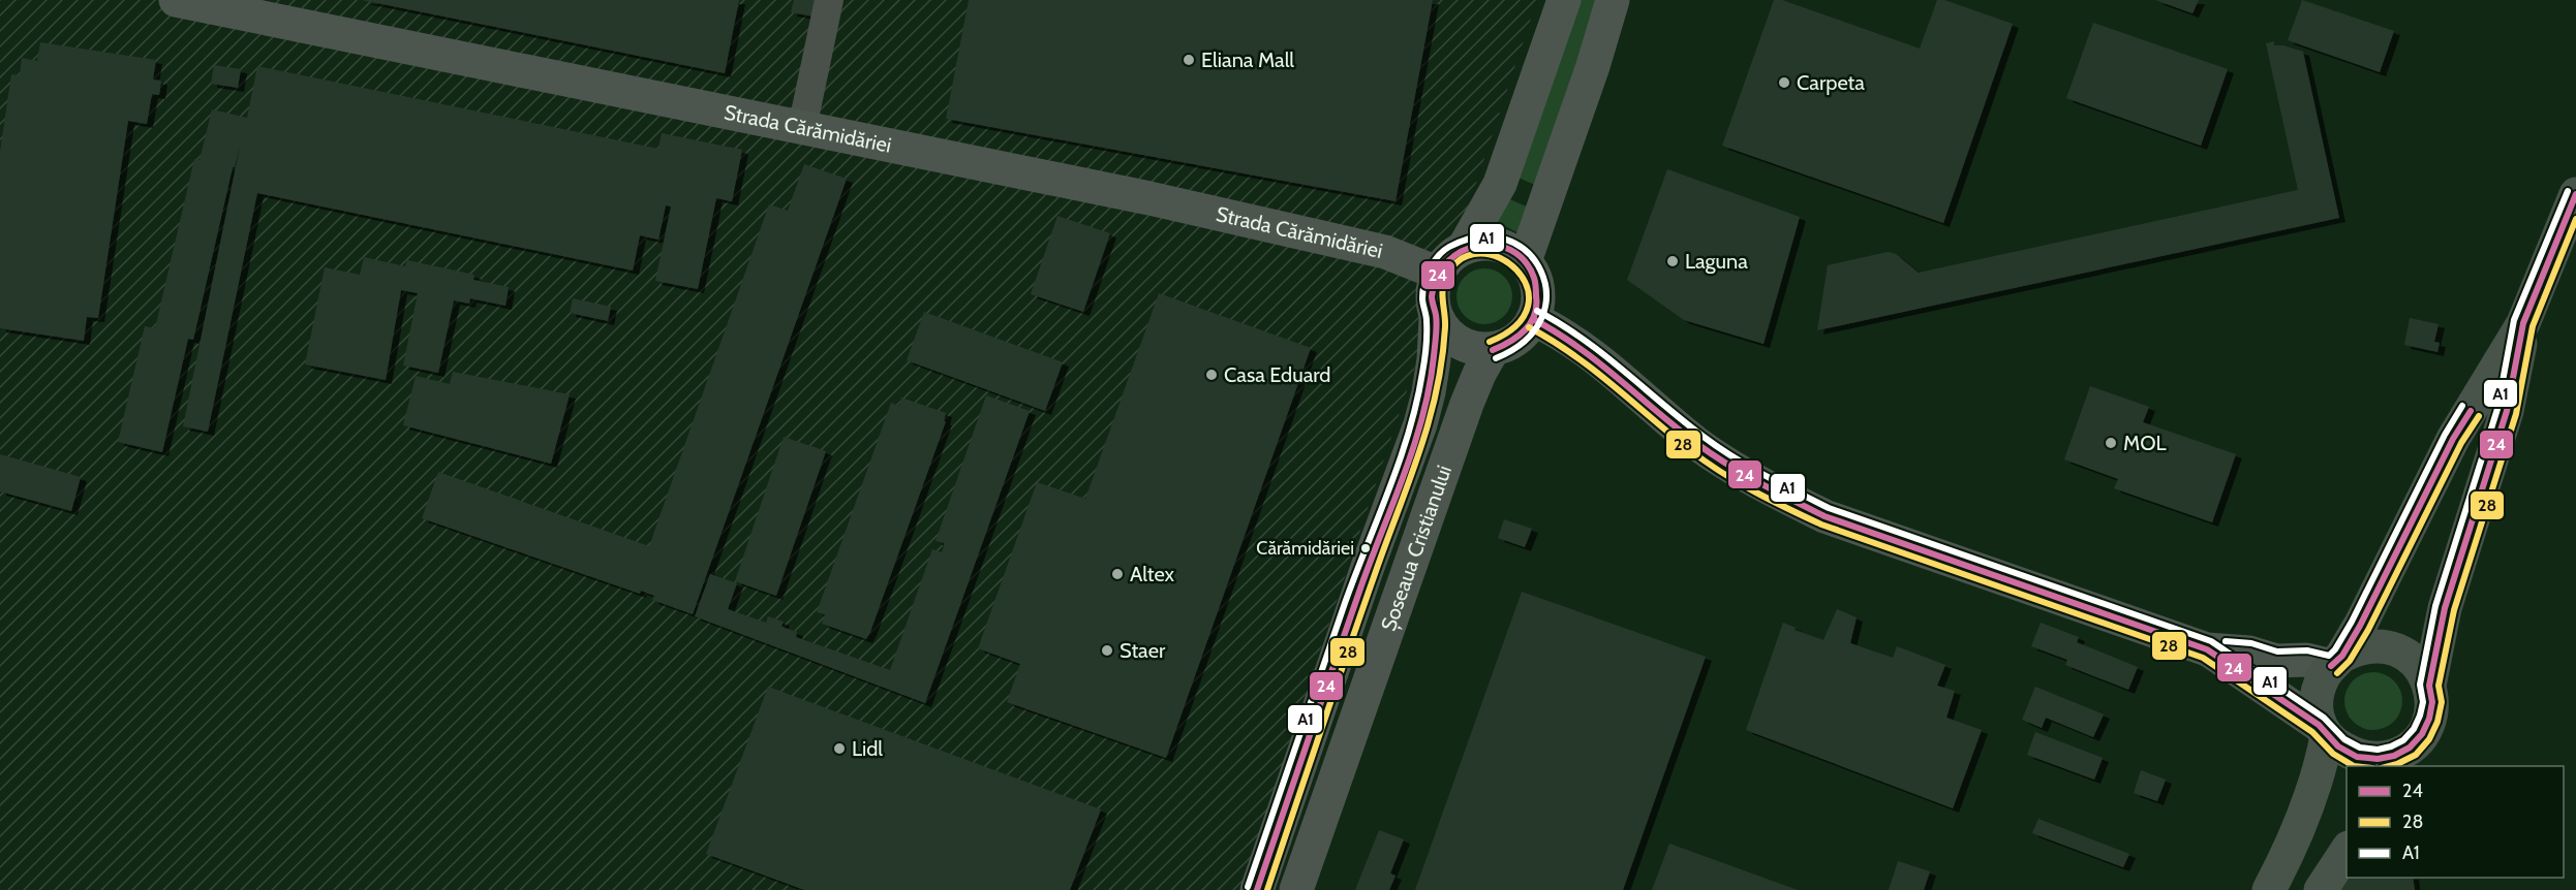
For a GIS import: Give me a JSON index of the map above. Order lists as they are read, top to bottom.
{
  "streets": {
    "street": ["Strada Cărămidăriei", "Șoseaua Cristianului"]
  },
  "crossings": [
    ["Strada Cărămidăriei", "Șoseaua Cristianului"]
  ],
  "places": [
    "Eliana Mall",
    "Carpeta",
    "Laguna",
    "Casa Eduard",
    "MOL",
    "Cărămidăriei",
    "Altex",
    "Staer",
    "Lidl"
  ],
  "lines": ["transit line A1", "transit line 24", "transit line 28"],
  "legend": ["24", "28", "A1"]
}
